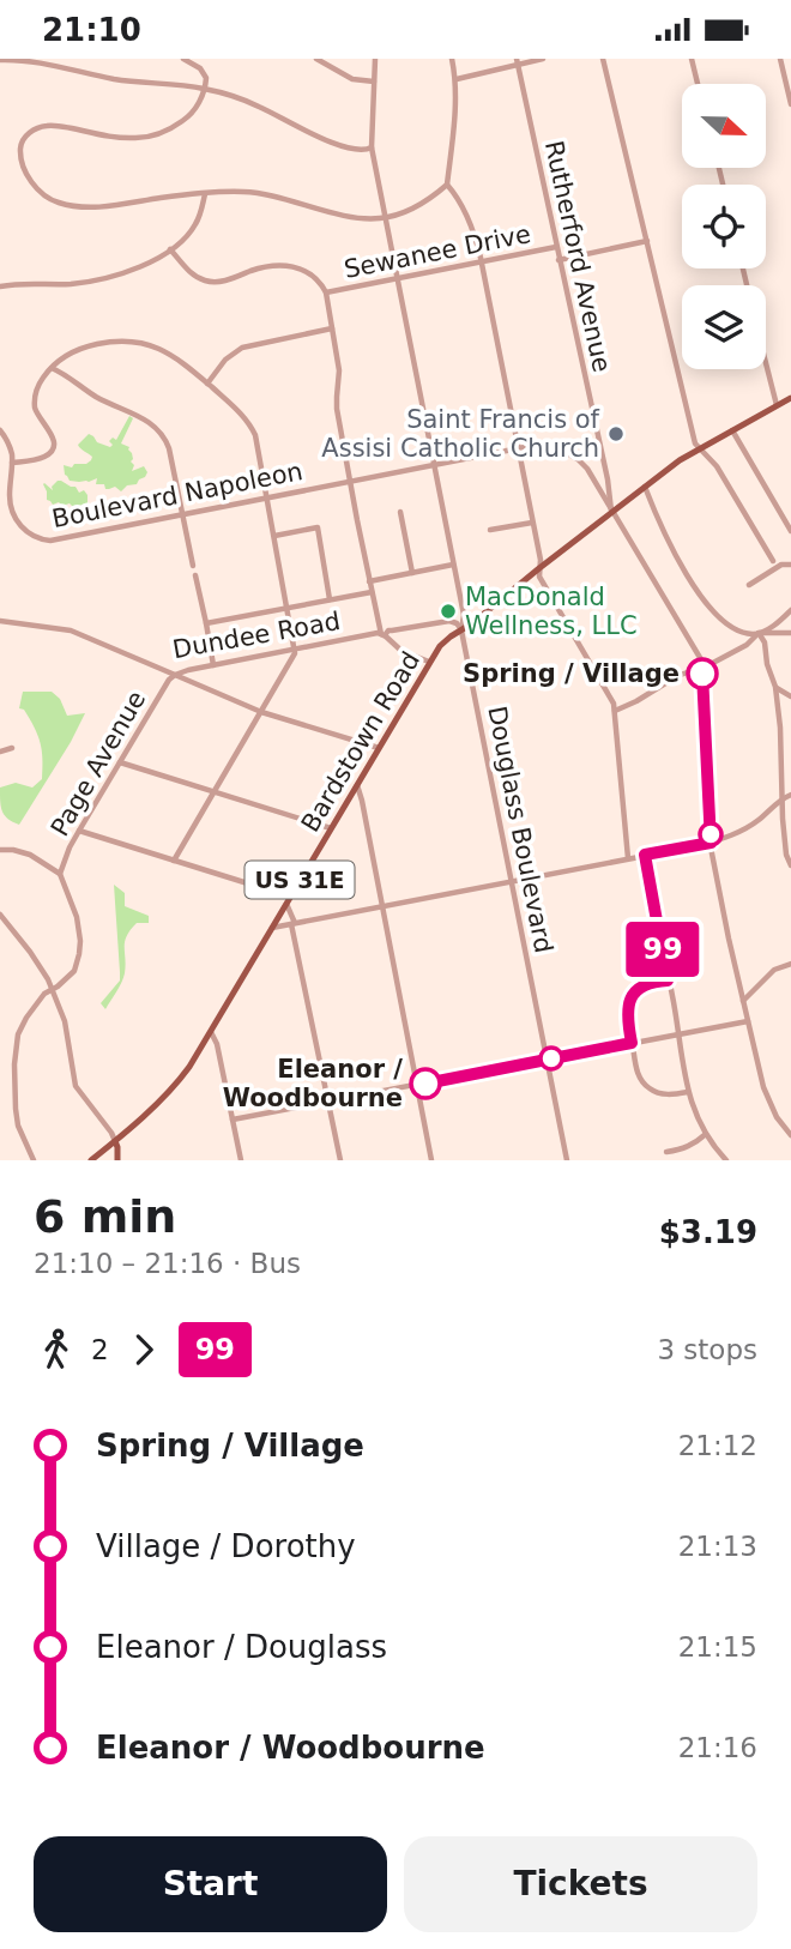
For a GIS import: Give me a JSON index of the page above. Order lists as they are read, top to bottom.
{
  "streets": {
    "main road": ["Bardstown Road", "US 31E"],
    "street": [
      "Sewanee Drive",
      "Rutherford Avenue",
      "Boulevard Napoleon",
      "Dundee Road",
      "Page Avenue",
      "Douglass Boulevard"
    ]
  },
  "crossings": [
    ["Sewanee Drive", "Rutherford Avenue"],
    ["Sewanee Drive", "Douglass Boulevard"],
    ["Rutherford Avenue", "Boulevard Napoleon"],
    ["Rutherford Avenue", "Bardstown Road"],
    ["Boulevard Napoleon", "Bardstown Road"],
    ["Boulevard Napoleon", "Douglass Boulevard"],
    ["Dundee Road", "Bardstown Road"],
    ["Dundee Road", "Page Avenue"],
    ["Dundee Road", "Douglass Boulevard"],
    ["Bardstown Road", "Douglass Boulevard"]
  ],
  "places": [
    "Saint Francis of Assisi Catholic Church",
    "MacDonald Wellness, LLC",
    "Spring / Village",
    "Eleanor / Woodbourne"
  ],
  "lines": ["bus line 99"],
  "north": "right",
  "page": {
    "status": "21:10",
    "on_map": "99",
    "heading": ["6 min", "21:10 – 21:16 · Bus", "$3.19"],
    "legs": ["2", "99", "3 stops"],
    "list": [
      {
        "name": "Spring / Village",
        "value": "21:12"
      },
      {
        "name": "Village / Dorothy",
        "value": "21:13"
      },
      {
        "name": "Eleanor / Douglass",
        "value": "21:15"
      },
      {
        "name": "Eleanor / Woodbourne",
        "value": "21:16"
      }
    ],
    "buttons": ["Start", "Tickets"]
  }
}
